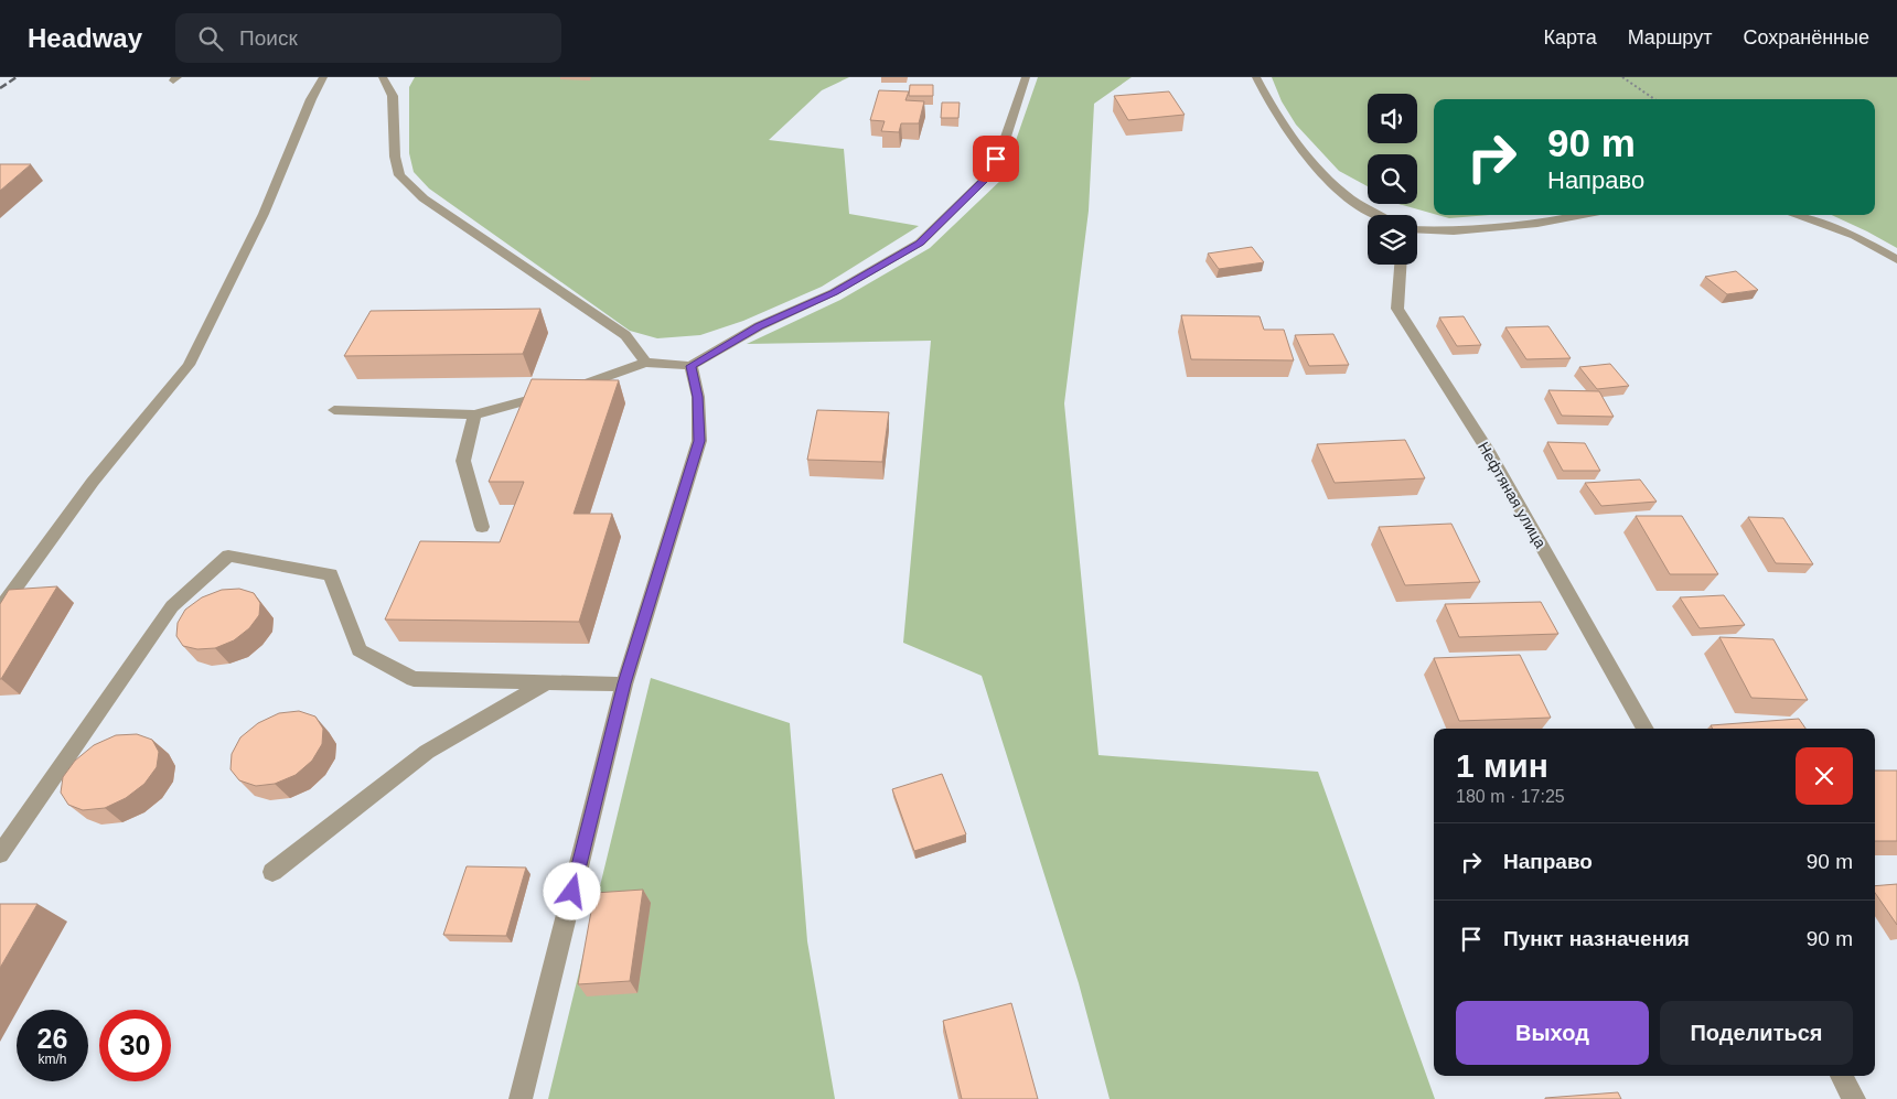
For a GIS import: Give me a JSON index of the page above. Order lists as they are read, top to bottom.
{
  "streets": {
    "street": ["Нефтяная улица"]
  },
  "page": {
    "header": "Headway",
    "search": "Поиск",
    "nav": ["Карта", "Маршрут", "Сохранённые"],
    "turn": ["90 m", "Направо"],
    "heading": ["1 мин", "180 m · 17:25"],
    "list": [
      {
        "name": "Направо",
        "value": "90 m"
      },
      {
        "name": "Пункт назначения",
        "value": "90 m"
      }
    ],
    "buttons": ["Выход", "Поделиться"],
    "speed": "26 km/h",
    "limit": "30"
  }
}
